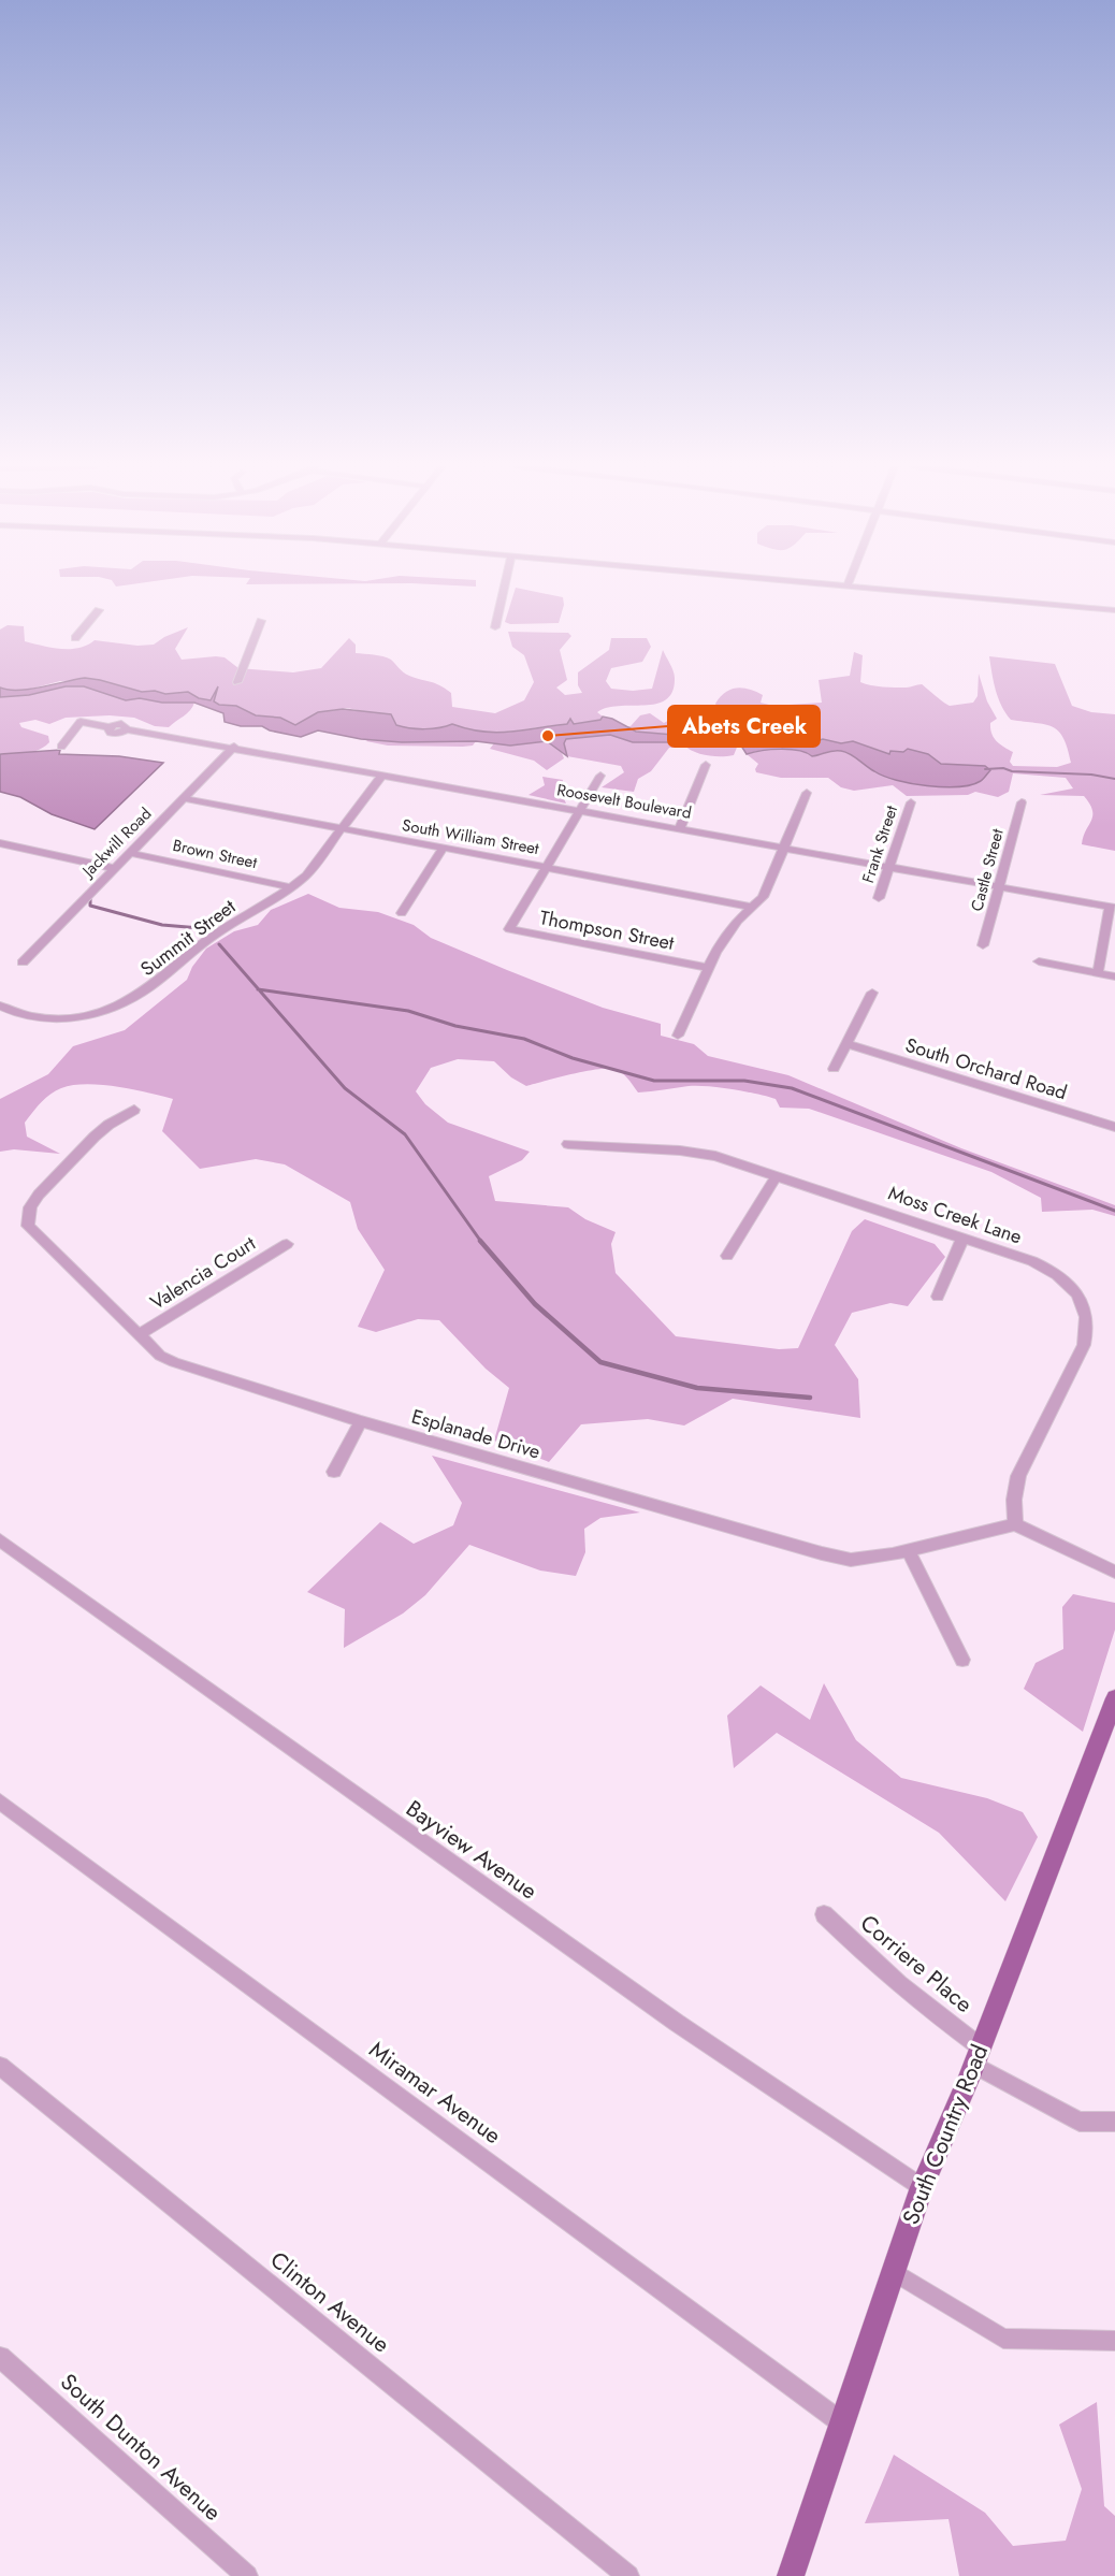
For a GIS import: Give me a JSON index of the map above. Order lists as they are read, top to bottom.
{
  "streets": {
    "main road": ["South Country Road"],
    "street": [
      "Roosevelt Boulevard",
      "South William Street",
      "Jackwill Road",
      "Frank Street",
      "Brown Street",
      "Castle Street",
      "Thompson Street",
      "Summit Street",
      "South Orchard Road",
      "Moss Creek Lane",
      "Valencia Court",
      "Esplanade Drive",
      "Bayview Avenue",
      "Corriere Place",
      "Miramar Avenue",
      "Clinton Avenue",
      "South Dunton Avenue"
    ]
  },
  "crossings": [
    ["Roosevelt Boulevard", "Jackwill Road"],
    ["Roosevelt Boulevard", "Frank Street"],
    ["Roosevelt Boulevard", "Castle Street"],
    ["Roosevelt Boulevard", "Summit Street"],
    ["South William Street", "Jackwill Road"],
    ["South William Street", "Thompson Street"],
    ["South William Street", "Summit Street"],
    ["Jackwill Road", "Brown Street"],
    ["Brown Street", "Summit Street"],
    ["Moss Creek Lane", "Esplanade Drive"],
    ["Valencia Court", "Esplanade Drive"],
    ["Bayview Avenue", "South Country Road"],
    ["Corriere Place", "South Country Road"],
    ["Miramar Avenue", "South Country Road"]
  ],
  "places": ["Abets Creek"]
}
